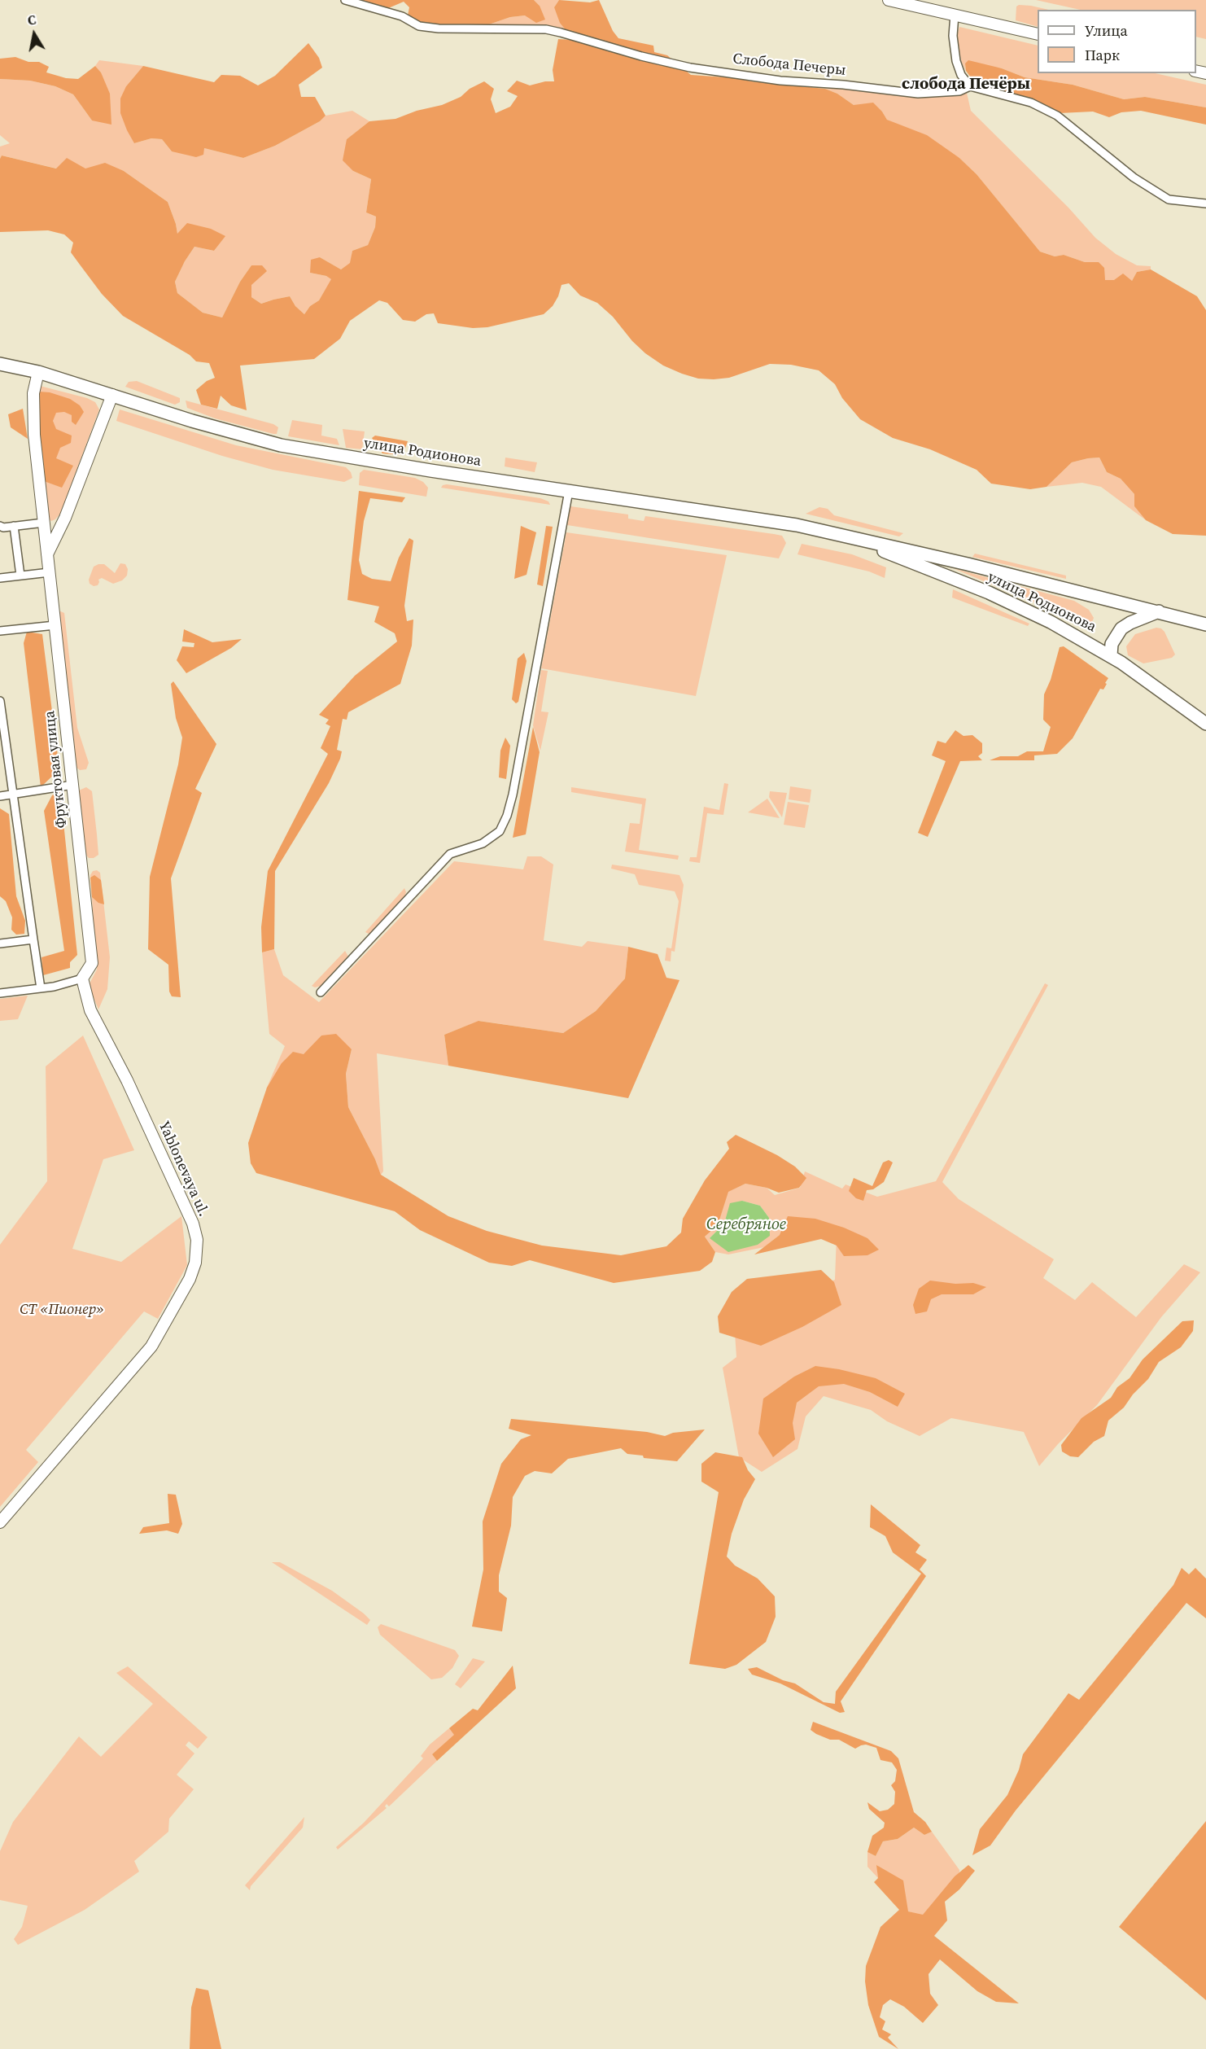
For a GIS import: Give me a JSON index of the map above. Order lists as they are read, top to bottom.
{
  "streets": {
    "main road": ["улица Родионова"],
    "street": ["Слобода Печеры", "Фруктовая улица", "Yablonevaya ul."]
  },
  "crossings": [
    ["улица Родионова", "Фруктовая улица"],
    ["Фруктовая улица", "Yablonevaya ul."]
  ],
  "districts": ["слобода Печёры"],
  "water": ["Серебряное"],
  "parks": ["СТ «Пионер»"],
  "legend": ["Улица", "Парк"],
  "north": "top"
}
